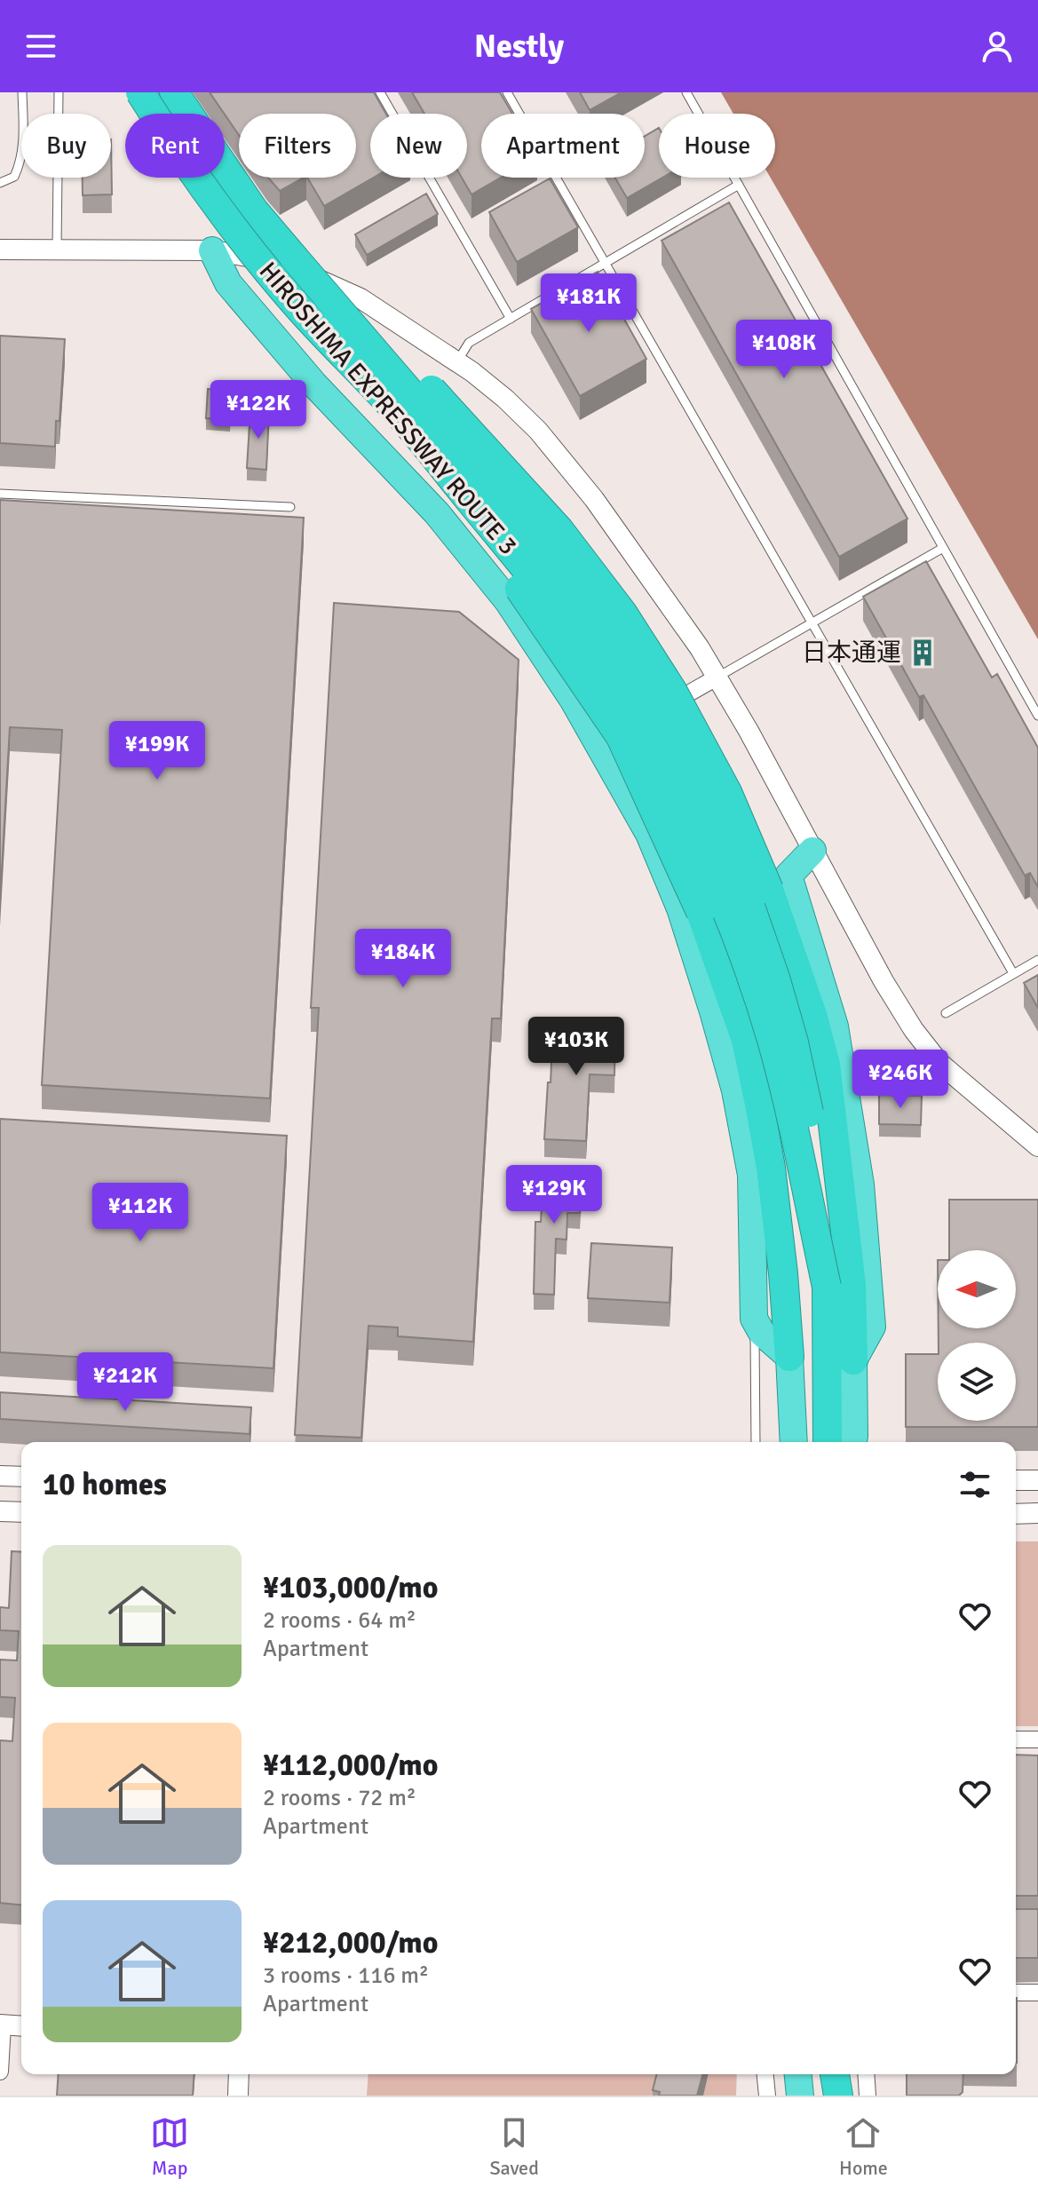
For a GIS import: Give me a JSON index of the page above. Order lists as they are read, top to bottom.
{
  "streets": {
    "highway": ["HIROSHIMA EXPRESSWAY ROUTE 3"]
  },
  "places": {
    "building": ["日本通運"]
  },
  "north": "left",
  "page": {
    "header": "Nestly",
    "chip": [
      "Buy",
      "Rent",
      "Filters",
      "New",
      "Apartment",
      "House"
    ],
    "price": [
      "¥181K",
      "¥108K",
      "¥122K",
      "¥199K",
      "¥184K",
      "¥103K",
      "¥246K",
      "¥129K",
      "¥112K",
      "¥212K"
    ],
    "heading": "10 homes",
    "list": [
      {
        "name": "¥103,000/mo",
        "note": "2 rooms · 64 m² · Apartment"
      },
      {
        "name": "¥112,000/mo",
        "note": "2 rooms · 72 m² · Apartment"
      },
      {
        "name": "¥212,000/mo",
        "note": "3 rooms · 116 m² · Apartment"
      }
    ],
    "tabs": ["Map", "Saved", "Home"]
  }
}
